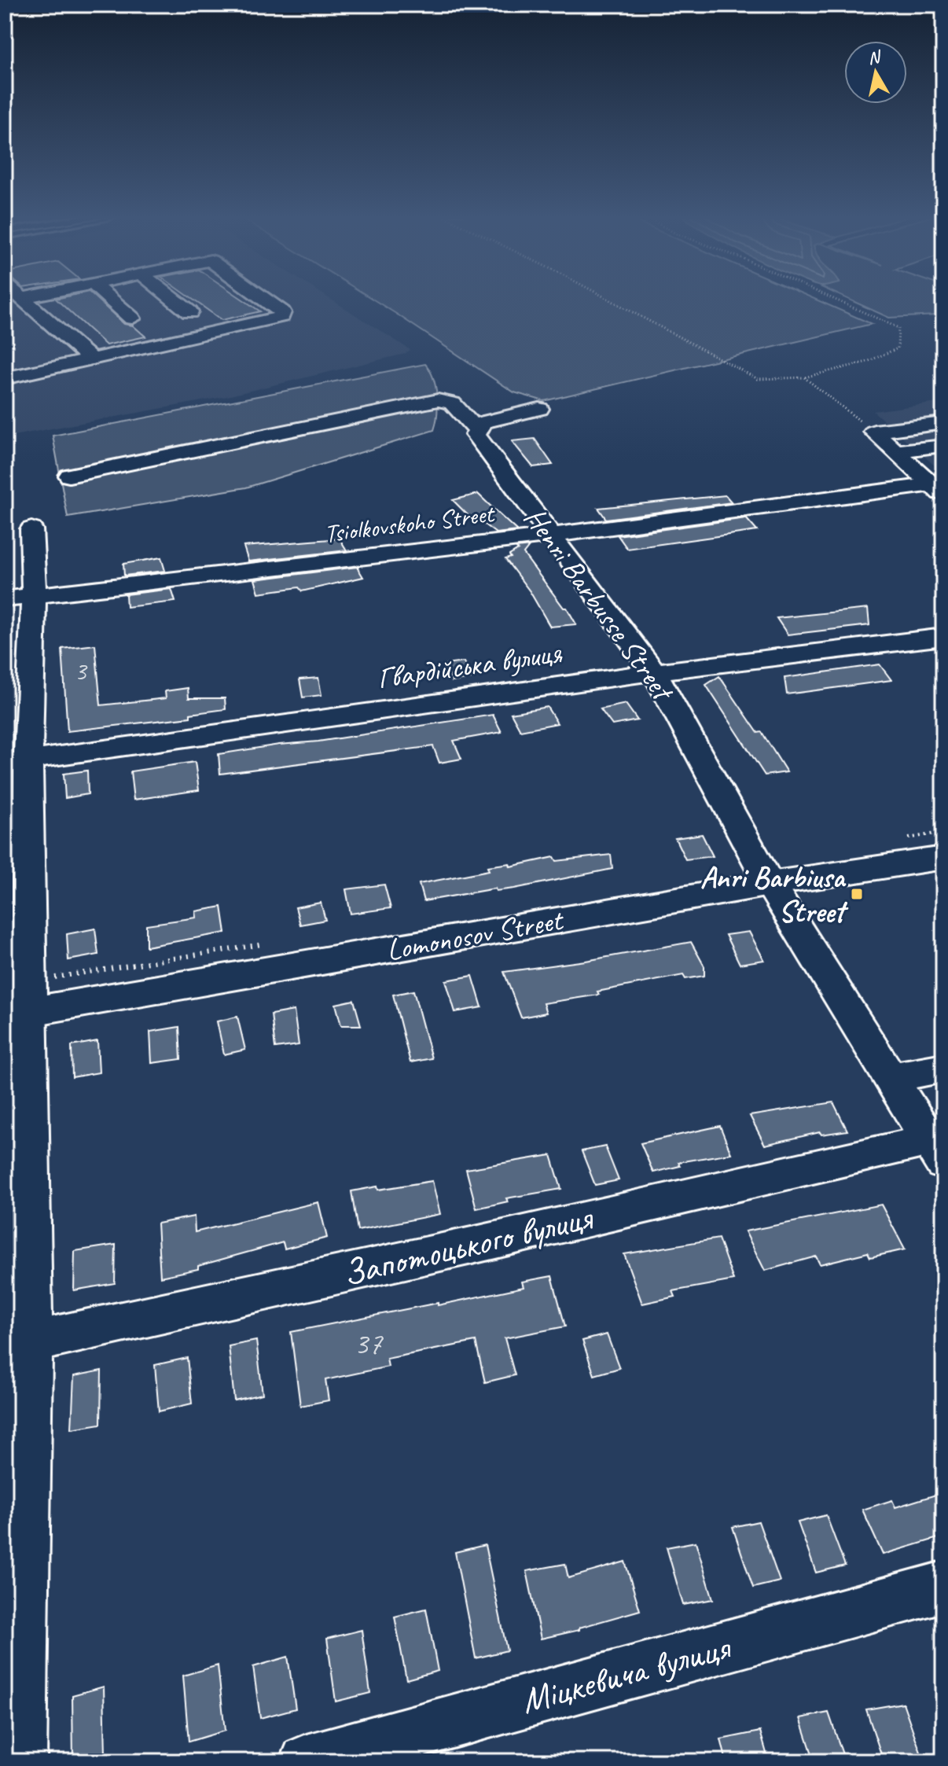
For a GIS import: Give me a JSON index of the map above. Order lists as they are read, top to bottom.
{
  "streets": {
    "main road": ["Lomonosov Street"],
    "street": [
      "Tsiolkovskoho Street",
      "Henri Barbusse Street",
      "Гвардійська вулиця",
      "Запотоцького вулиця",
      "Міцкевича вулиця"
    ]
  },
  "crossings": [
    ["Tsiolkovskoho Street", "Henri Barbusse Street"],
    ["Henri Barbusse Street", "Гвардійська вулиця"],
    ["Henri Barbusse Street", "Lomonosov Street"],
    ["Henri Barbusse Street", "Запотоцького вулиця"]
  ],
  "places": {
    "transit": ["Anri Barbiusa Street"]
  },
  "house_numbers": ["3", "37"],
  "north": "top"
}
